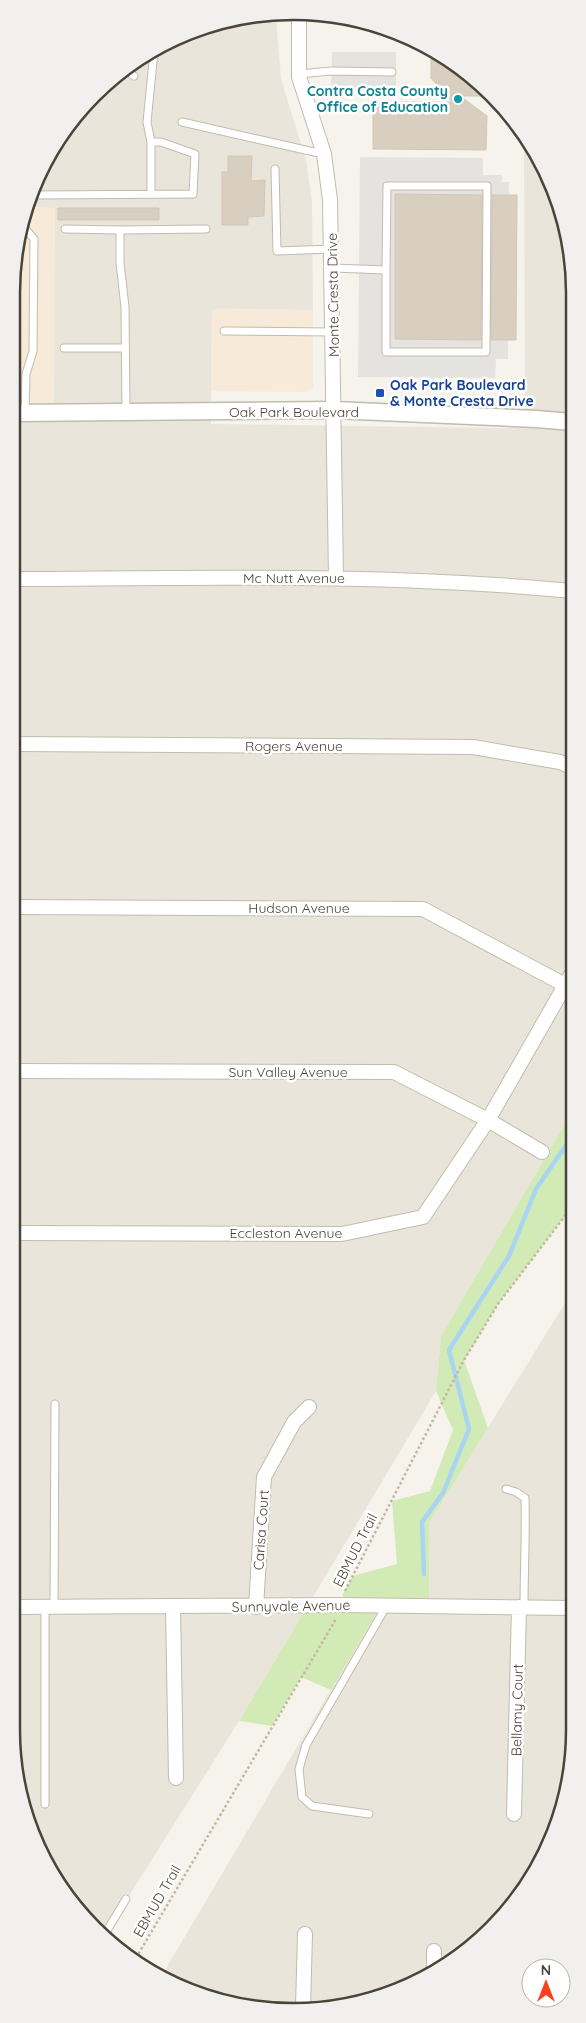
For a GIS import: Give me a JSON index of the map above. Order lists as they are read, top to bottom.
{
  "streets": {
    "street": [
      "Monte Cresta Drive",
      "Oak Park Boulevard",
      "Mc Nutt Avenue",
      "Rogers Avenue",
      "Hudson Avenue",
      "Sun Valley Avenue",
      "Eccleston Avenue",
      "Carisa Court",
      "Sunnyvale Avenue",
      "Bellamy Court"
    ],
    "path": ["EBMUD Trail"]
  },
  "crossings": [
    ["Monte Cresta Drive", "Oak Park Boulevard"],
    ["Monte Cresta Drive", "Mc Nutt Avenue"],
    ["Sun Valley Avenue", "Eccleston Avenue"],
    ["Carisa Court", "Sunnyvale Avenue"],
    ["EBMUD Trail", "Sunnyvale Avenue"],
    ["Sunnyvale Avenue", "Bellamy Court"]
  ],
  "places": {
    "other": ["Contra Costa County Office of Education"],
    "transit": ["Oak Park Boulevard & Monte Cresta Drive"]
  },
  "north": "top"
}
